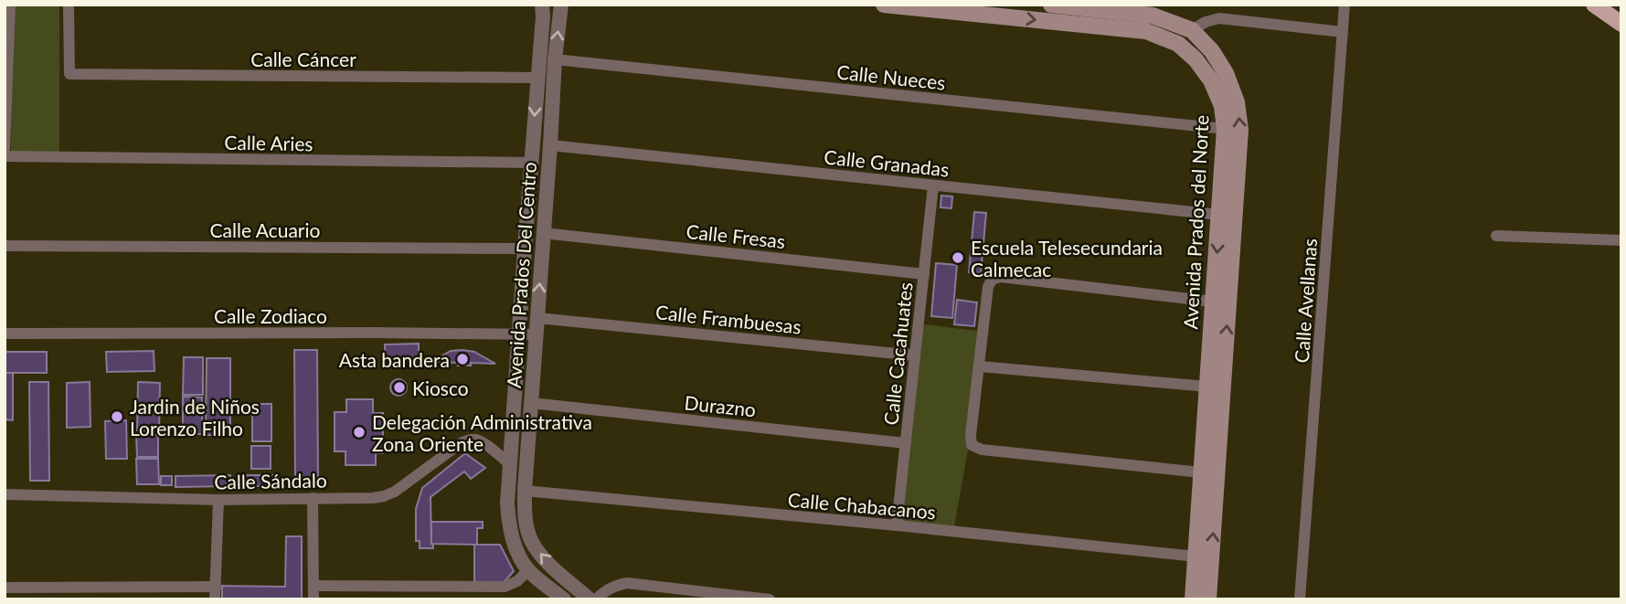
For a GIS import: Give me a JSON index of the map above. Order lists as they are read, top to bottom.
{
  "streets": {
    "main road": ["Avenida Prados del Norte"],
    "street": [
      "Calle Cáncer",
      "Calle Nueces",
      "Calle Aries",
      "Calle Granadas",
      "Calle Acuario",
      "Calle Fresas",
      "Avenida Prados Del Centro",
      "Calle Avellanas",
      "Calle Zodiaco",
      "Calle Frambuesas",
      "Calle Cacahuates",
      "Durazno",
      "Calle Sándalo",
      "Calle Chabacanos"
    ]
  },
  "crossings": [
    ["Calle Nueces", "Avenida Prados del Norte"],
    ["Calle Nueces", "Avenida Prados Del Centro"],
    ["Calle Granadas", "Avenida Prados del Norte"],
    ["Calle Granadas", "Avenida Prados Del Centro"],
    ["Calle Granadas", "Calle Cacahuates"],
    ["Avenida Prados del Norte", "Calle Chabacanos"],
    ["Calle Fresas", "Avenida Prados Del Centro"],
    ["Calle Fresas", "Calle Cacahuates"],
    ["Avenida Prados Del Centro", "Calle Zodiaco"],
    ["Avenida Prados Del Centro", "Calle Frambuesas"],
    ["Avenida Prados Del Centro", "Durazno"],
    ["Avenida Prados Del Centro", "Calle Chabacanos"],
    ["Calle Frambuesas", "Calle Cacahuates"],
    ["Calle Cacahuates", "Durazno"],
    ["Calle Cacahuates", "Calle Chabacanos"]
  ],
  "places": [
    "Escuela Telesecundaria Calmecac",
    "Asta bandera",
    "Kiosco",
    "Jardin de Niños Lorenzo Filho",
    "Delegación Administrativa Zona Oriente"
  ]
}
